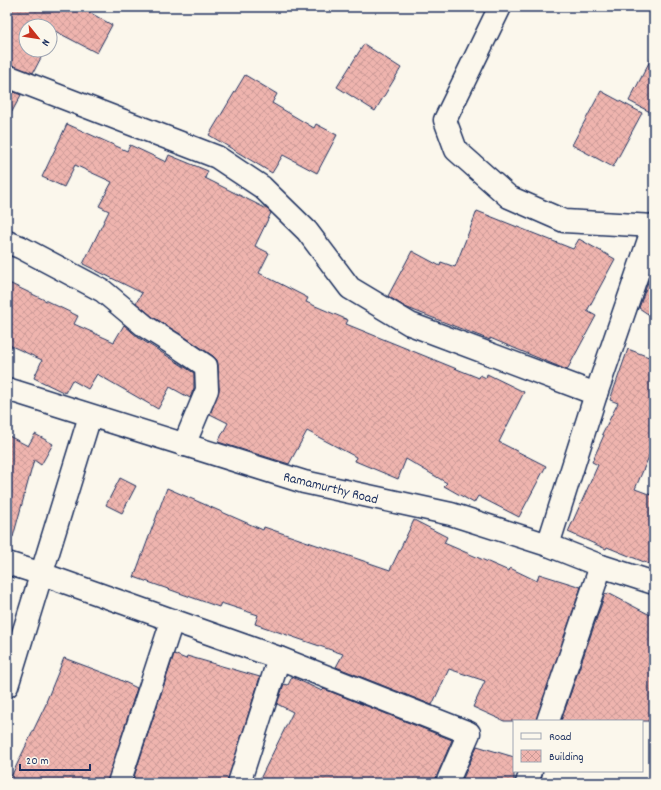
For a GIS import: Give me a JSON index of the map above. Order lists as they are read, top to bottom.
{
  "streets": {
    "street": ["Ramamurthy Road"]
  },
  "legend": ["Road", "Building"],
  "scale_bar": "20 m",
  "north": "bottom right"
}
